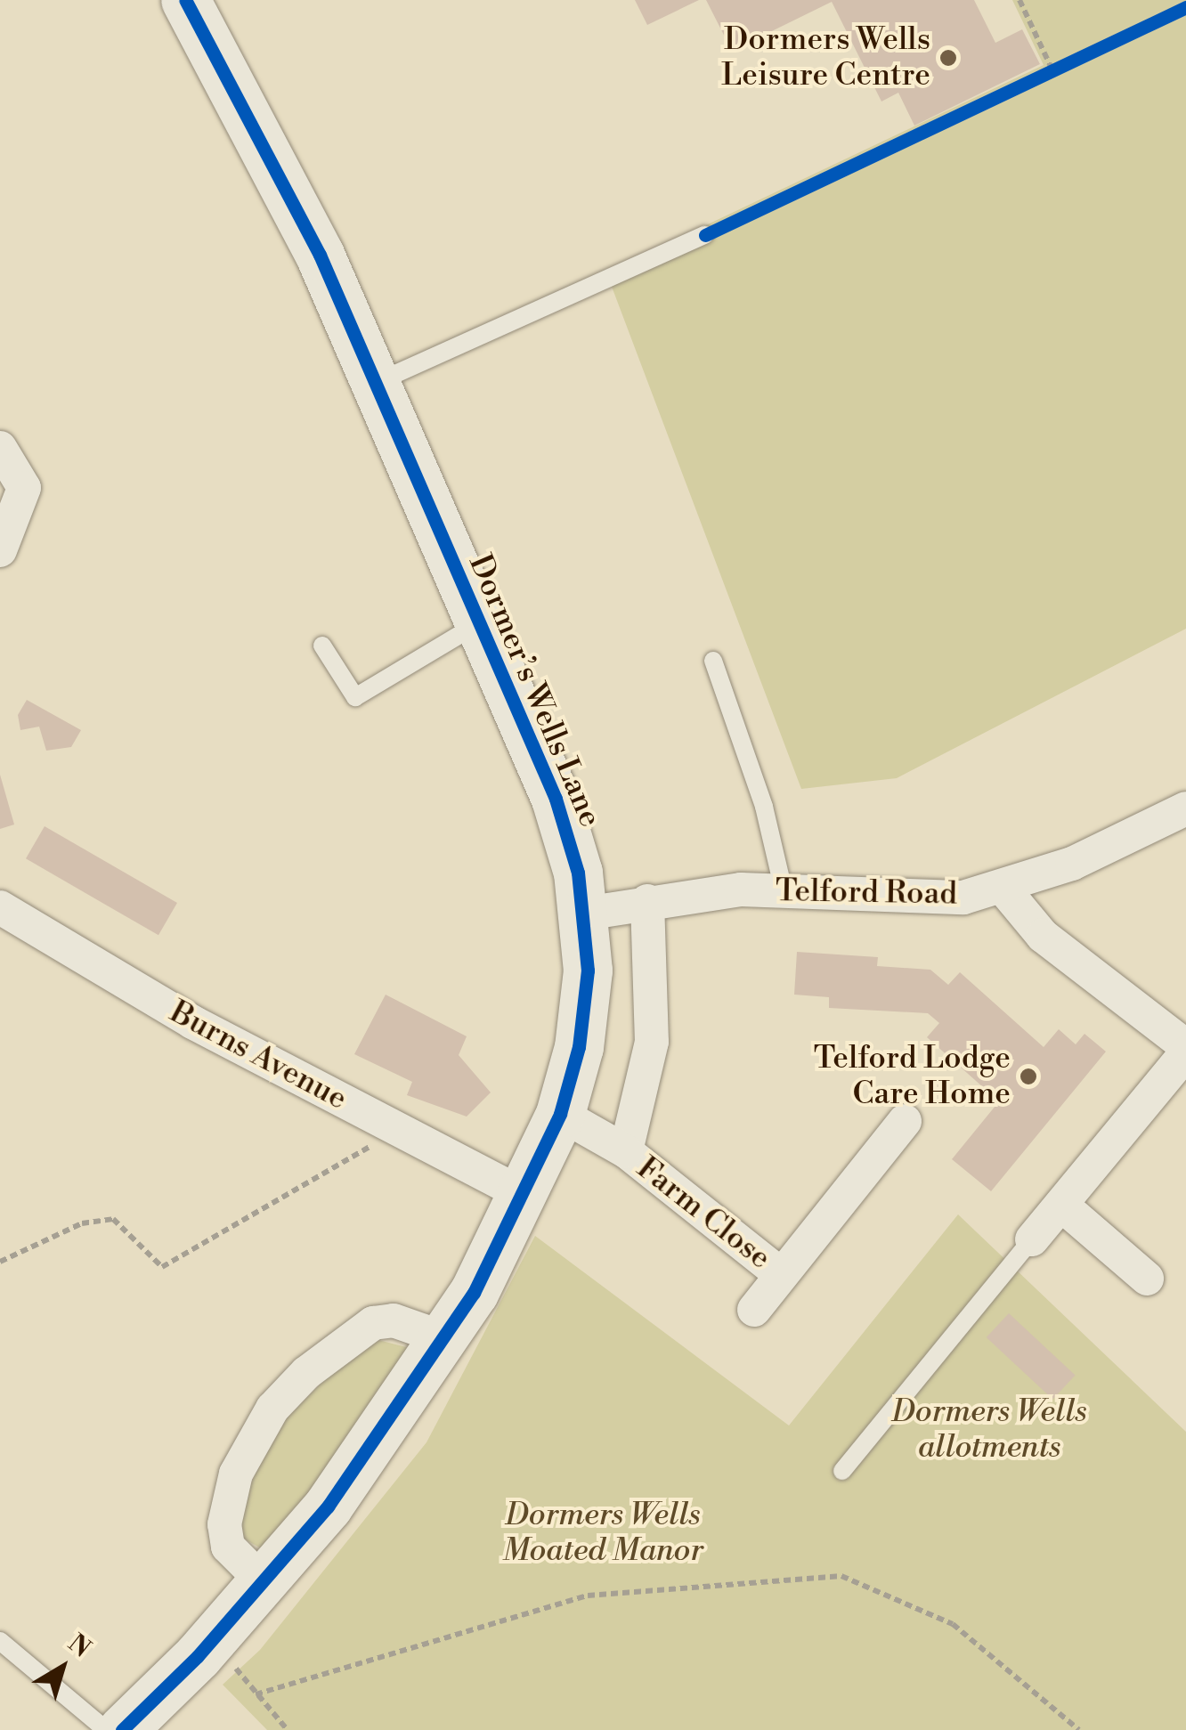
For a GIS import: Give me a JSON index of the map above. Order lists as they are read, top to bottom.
{
  "streets": {
    "street": [
      "Dormer’s Wells Lane",
      "Telford Road",
      "Burns Avenue",
      "Farm Close"
    ]
  },
  "crossings": [
    ["Dormer’s Wells Lane", "Telford Road"],
    ["Dormer’s Wells Lane", "Burns Avenue"],
    ["Dormer’s Wells Lane", "Farm Close"],
    ["Telford Road", "Farm Close"]
  ],
  "parks": ["Dormers Wells allotments", "Dormers Wells Moated Manor"],
  "places": ["Dormers Wells Leisure Centre", "Telford Lodge Care Home"],
  "north": "top right"
}
